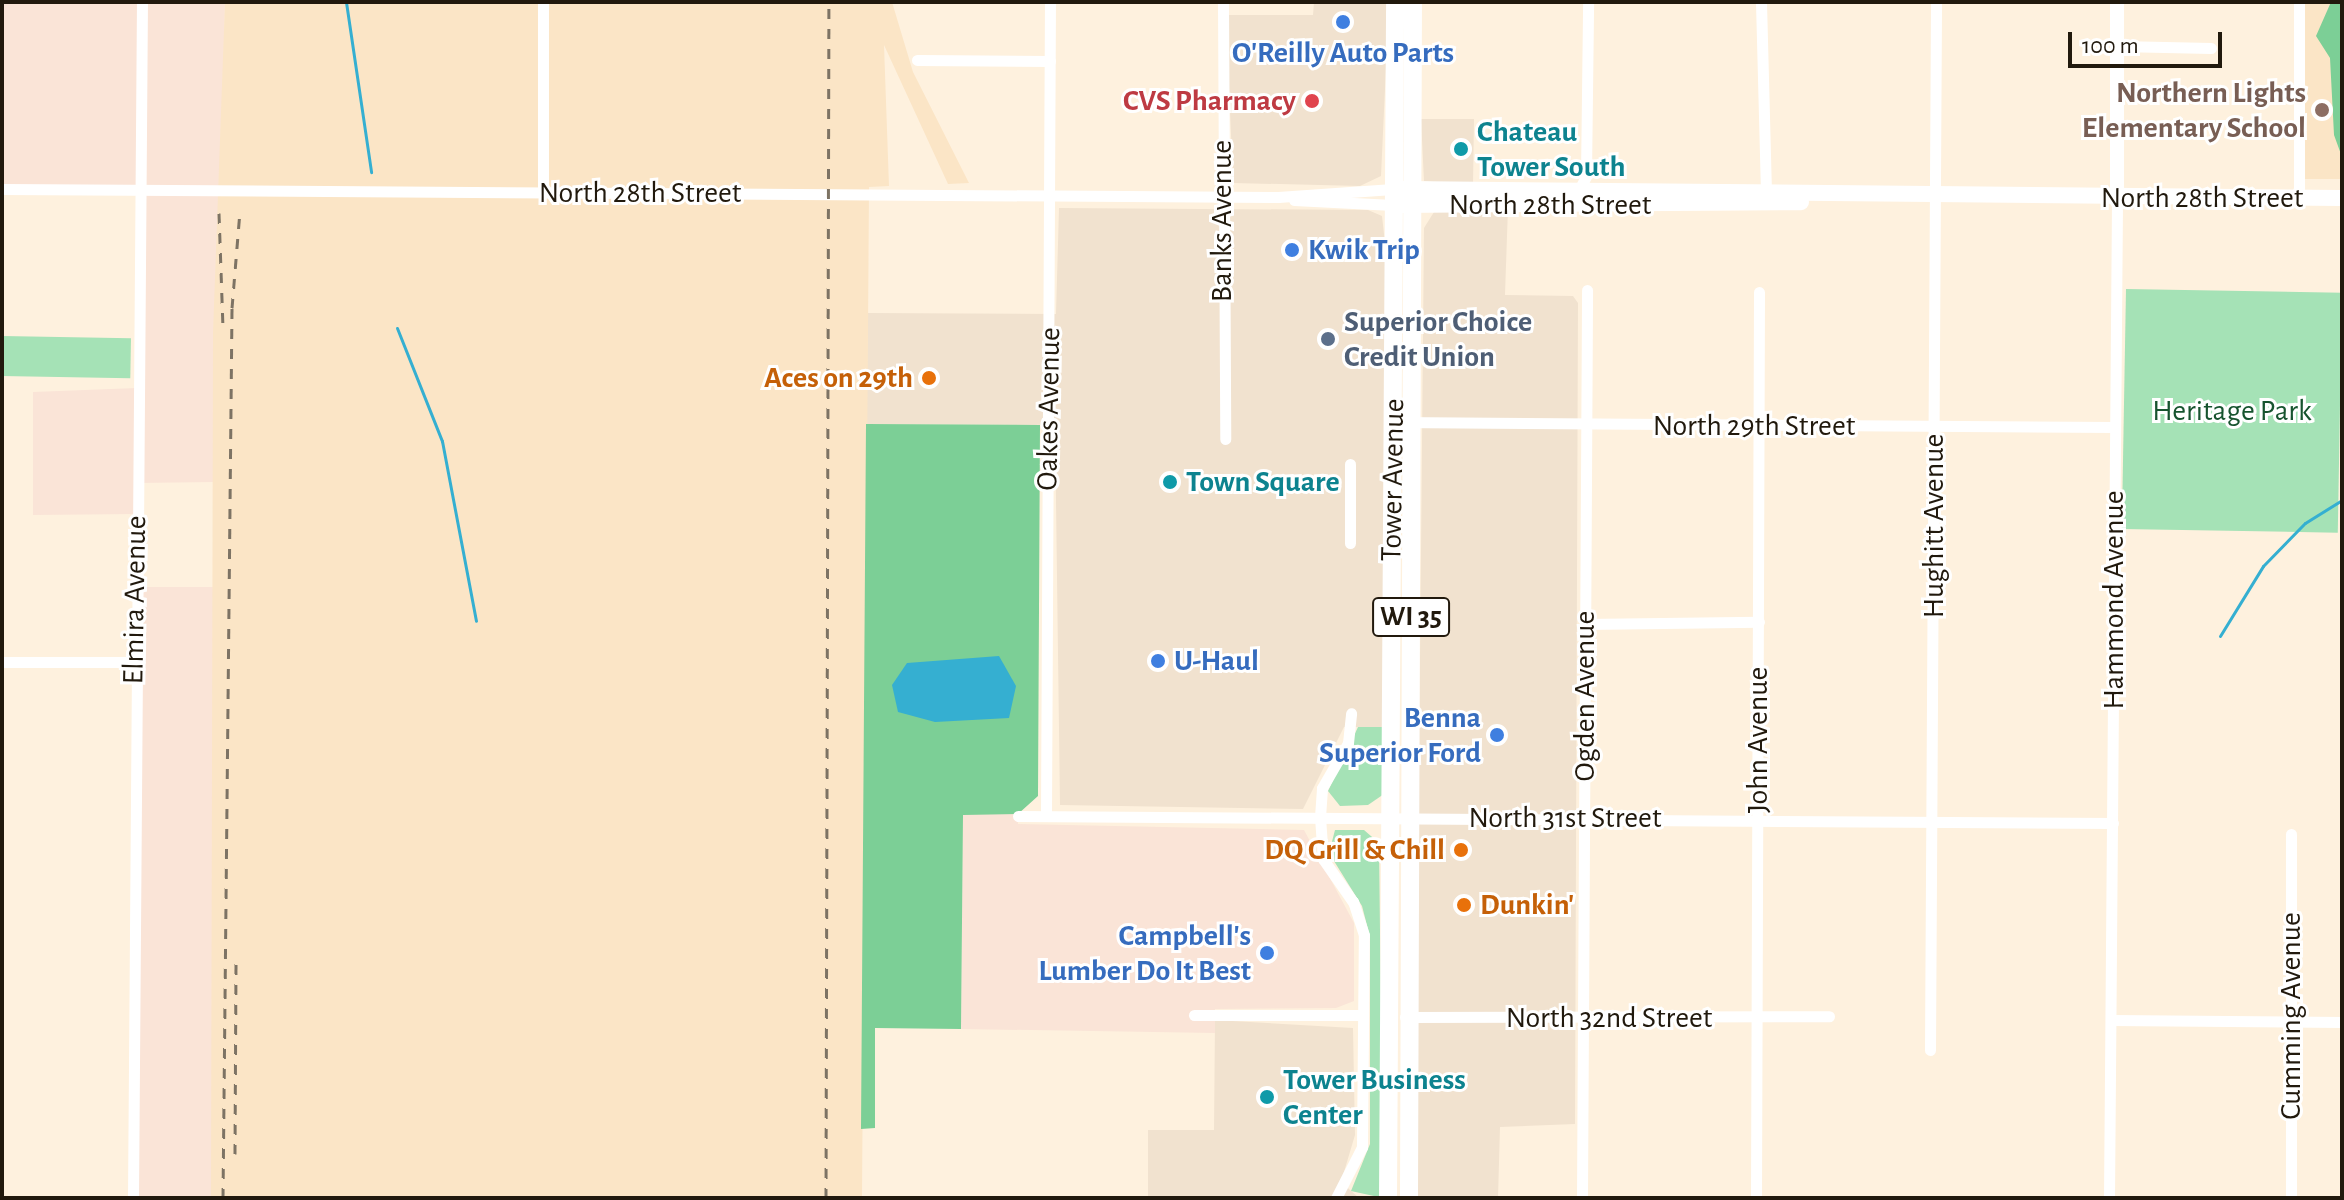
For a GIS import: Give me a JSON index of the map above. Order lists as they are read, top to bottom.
{
  "streets": {
    "main road": ["North 28th Street", "Tower Avenue", "WI 35"],
    "street": [
      "Banks Avenue",
      "Oakes Avenue",
      "North 29th Street",
      "Hughitt Avenue",
      "Elmira Avenue",
      "Hammond Avenue",
      "Ogden Avenue",
      "John Avenue",
      "North 31st Street",
      "Cumming Avenue",
      "North 32nd Street"
    ]
  },
  "crossings": [
    ["North 28th Street", "Banks Avenue"],
    ["North 28th Street", "Oakes Avenue"],
    ["North 28th Street", "Tower Avenue"],
    ["North 28th Street", "Hughitt Avenue"],
    ["North 28th Street", "Elmira Avenue"],
    ["North 28th Street", "Hammond Avenue"],
    ["Oakes Avenue", "North 31st Street"],
    ["North 29th Street", "Tower Avenue"],
    ["North 29th Street", "Hughitt Avenue"],
    ["North 29th Street", "Hammond Avenue"],
    ["North 29th Street", "Ogden Avenue"],
    ["North 29th Street", "John Avenue"],
    ["Tower Avenue", "North 31st Street"],
    ["Tower Avenue", "North 32nd Street"],
    ["Hughitt Avenue", "North 31st Street"],
    ["Hammond Avenue", "North 31st Street"],
    ["Ogden Avenue", "North 31st Street"],
    ["Ogden Avenue", "North 32nd Street"],
    ["John Avenue", "North 31st Street"],
    ["John Avenue", "North 32nd Street"]
  ],
  "parks": ["Heritage Park"],
  "places": [
    "O'Reilly Auto Parts",
    "CVS Pharmacy",
    "Northern Lights Elementary School",
    "Chateau Tower South",
    "Kwik Trip",
    "Superior Choice Credit Union",
    "Aces on 29th",
    "Town Square",
    "U-Haul",
    "Benna Superior Ford",
    "DQ Grill & Chill",
    "Dunkin'",
    "Campbell's Lumber Do It Best",
    "Tower Business Center"
  ],
  "scale_bar": "100 m"
}
